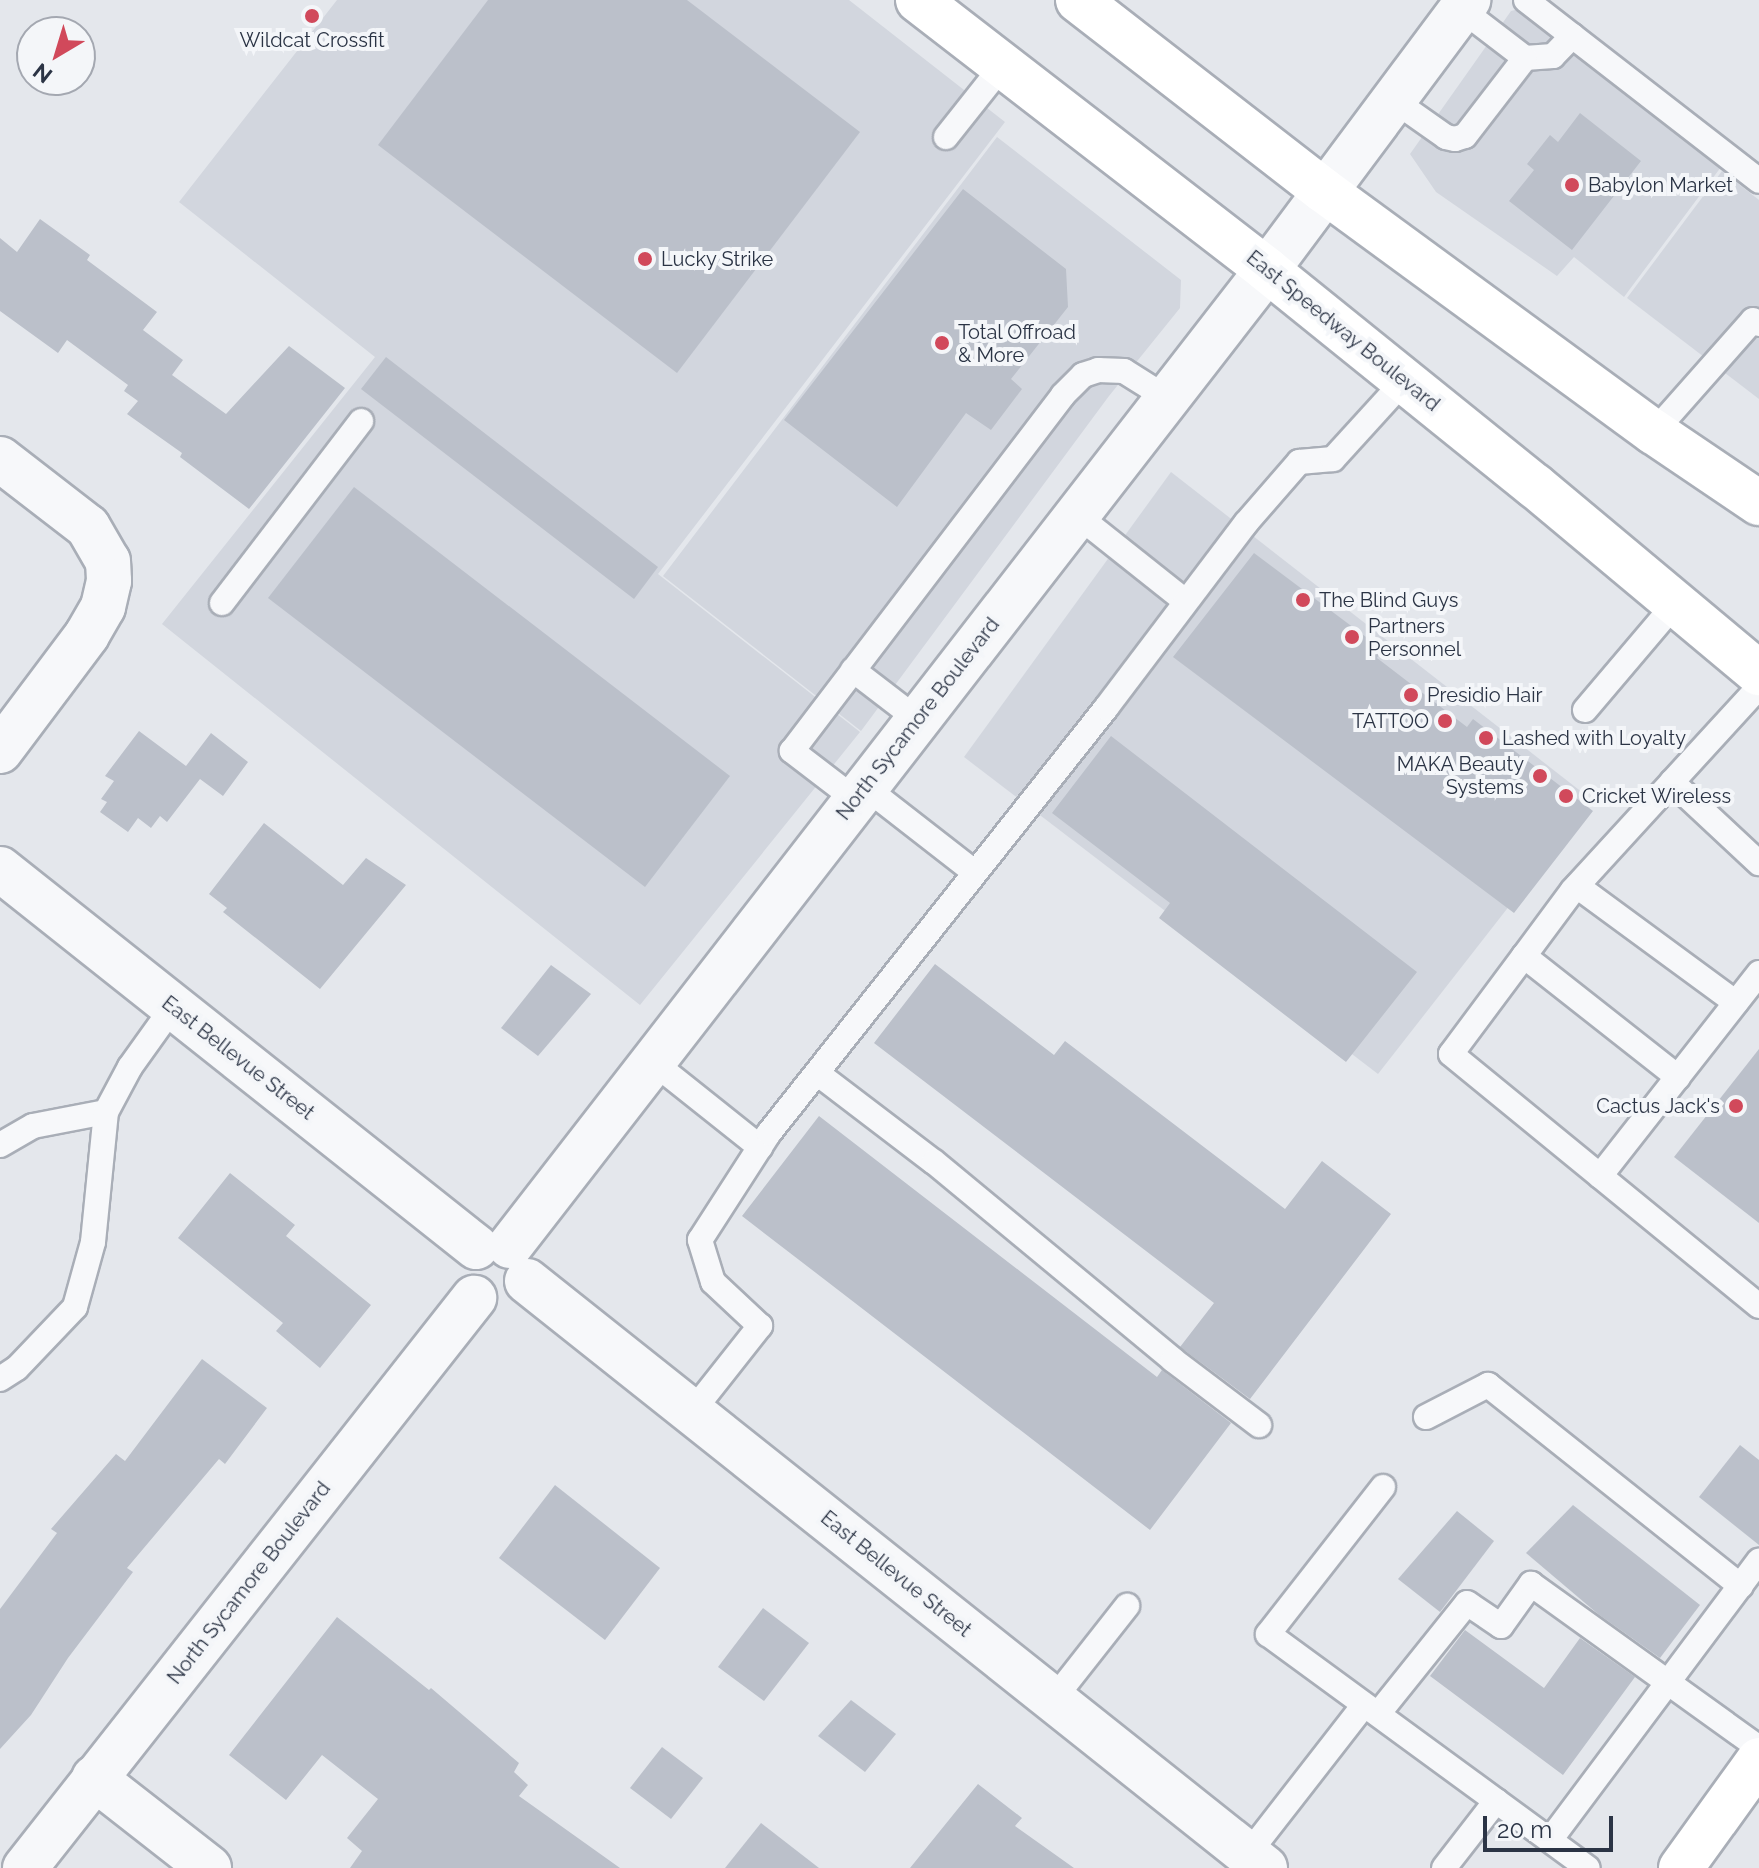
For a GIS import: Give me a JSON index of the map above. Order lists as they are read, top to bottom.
{
  "streets": {
    "main road": ["East Speedway Boulevard"],
    "street": ["North Sycamore Boulevard", "East Bellevue Street"]
  },
  "crossings": [
    ["East Speedway Boulevard", "North Sycamore Boulevard"],
    ["North Sycamore Boulevard", "East Bellevue Street"]
  ],
  "places": [
    "Wildcat Crossfit",
    "Babylon Market",
    "Lucky Strike",
    "Total Offroad & More",
    "The Blind Guys",
    "Partners Personnel",
    "Presidio Hair",
    "TATTOO",
    "Lashed with Loyalty",
    "MAKA Beauty Systems",
    "Cricket Wireless",
    "Cactus Jack's"
  ],
  "scale_bar": "20 m",
  "north": "bottom left"
}
